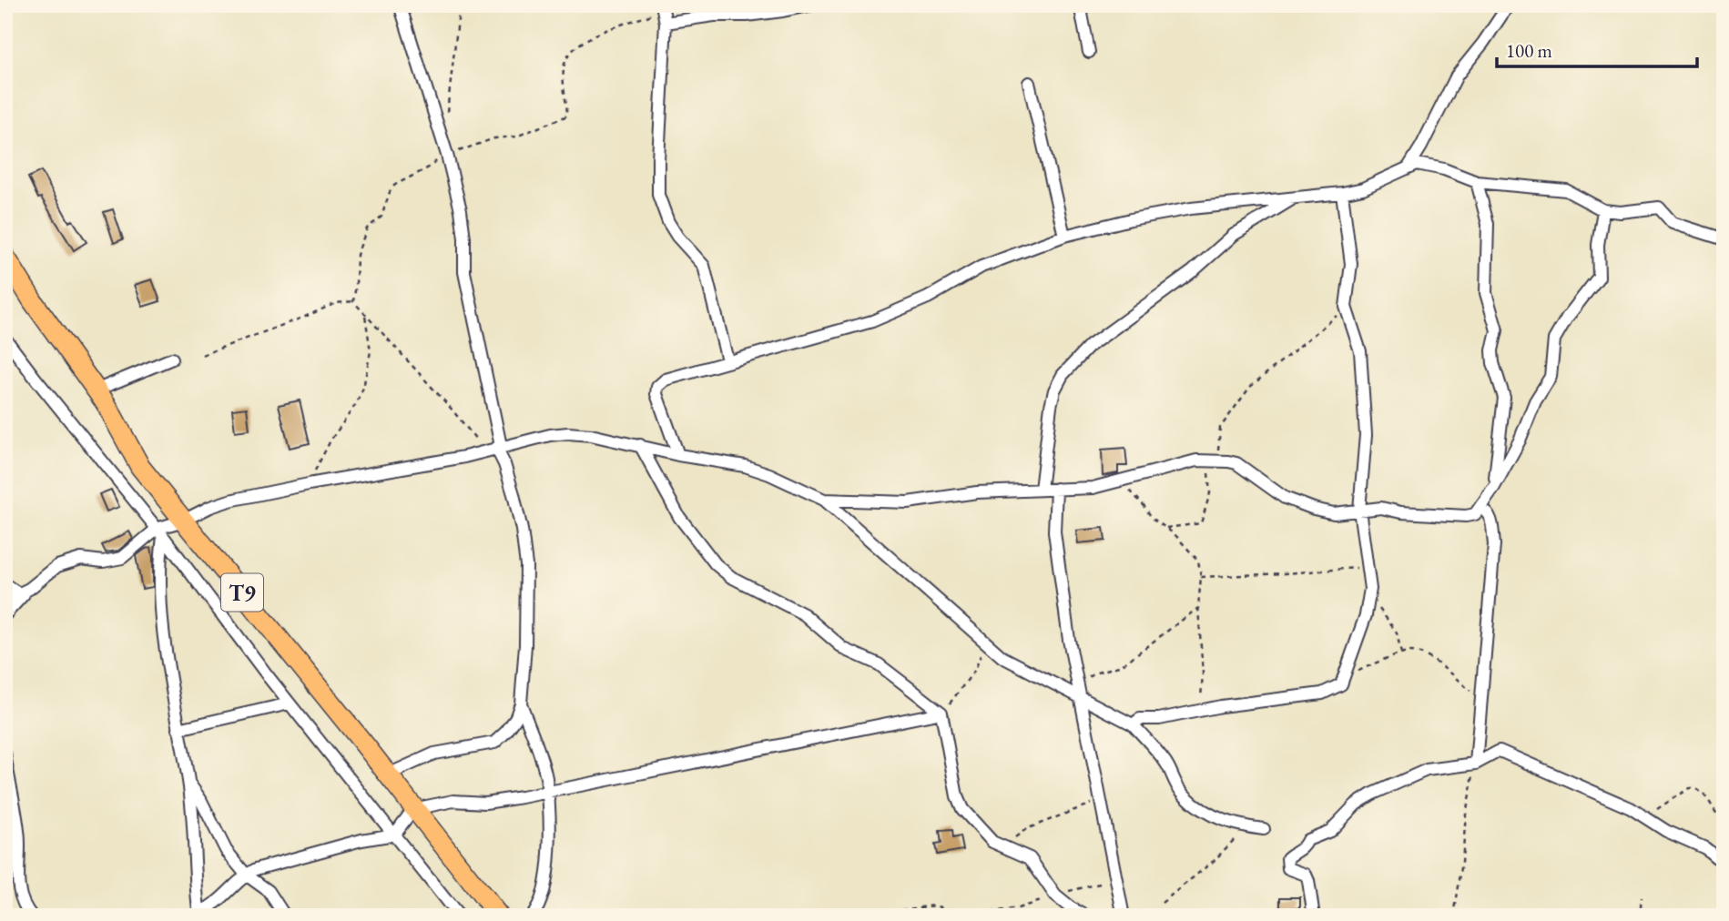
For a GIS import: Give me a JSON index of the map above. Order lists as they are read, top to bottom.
{
  "streets": {
    "highway": ["T9"]
  },
  "scale_bar": "100 m"
}
